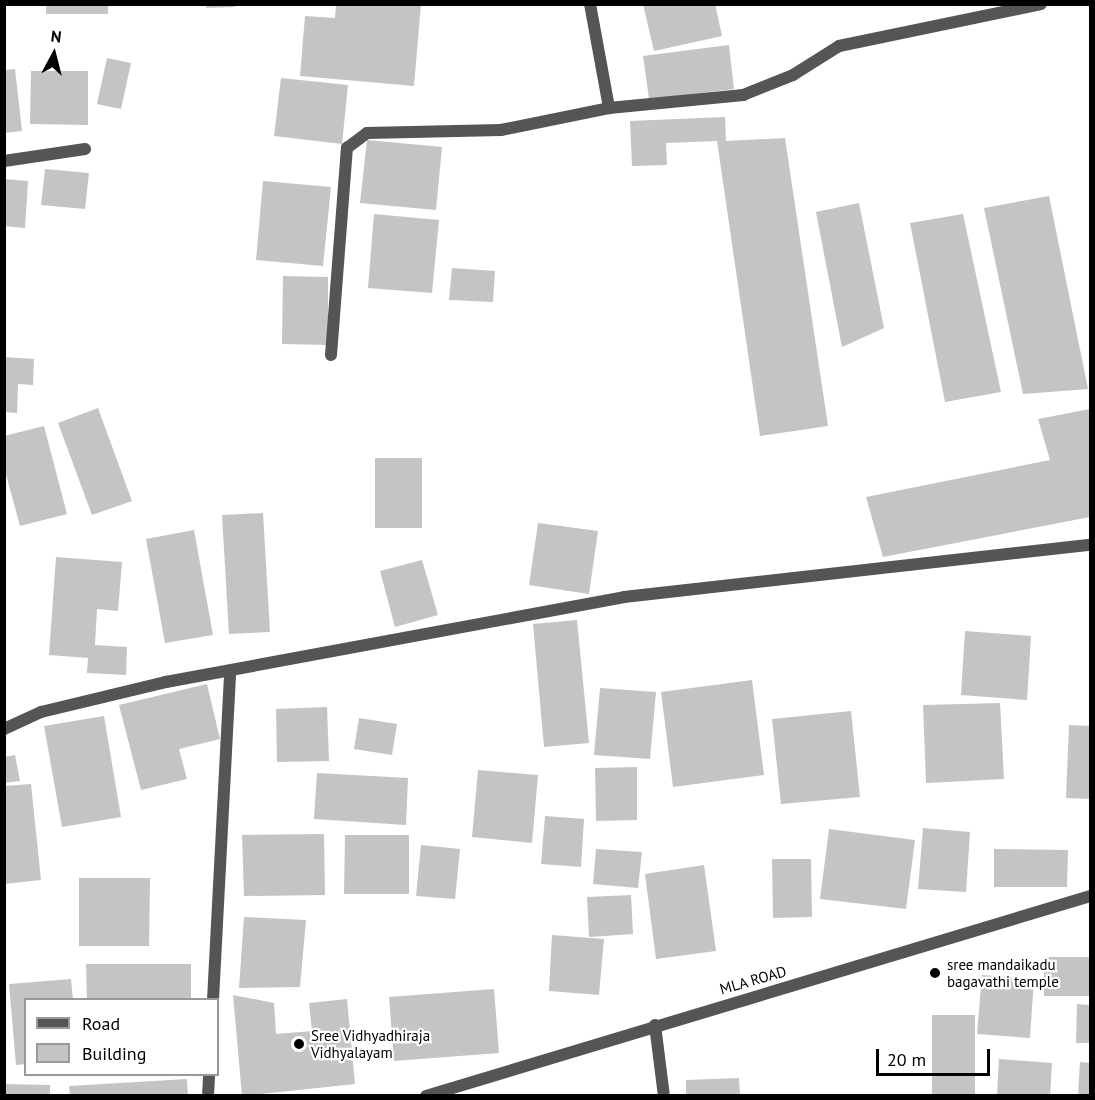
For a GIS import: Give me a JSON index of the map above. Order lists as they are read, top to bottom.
{
  "streets": {
    "street": ["MLA ROAD"]
  },
  "places": ["sree mandaikadu bagavathi temple", "Sree Vidhyadhiraja Vidhyalayam"],
  "legend": ["Road", "Building"],
  "scale_bar": "20 m",
  "north": "top"
}
